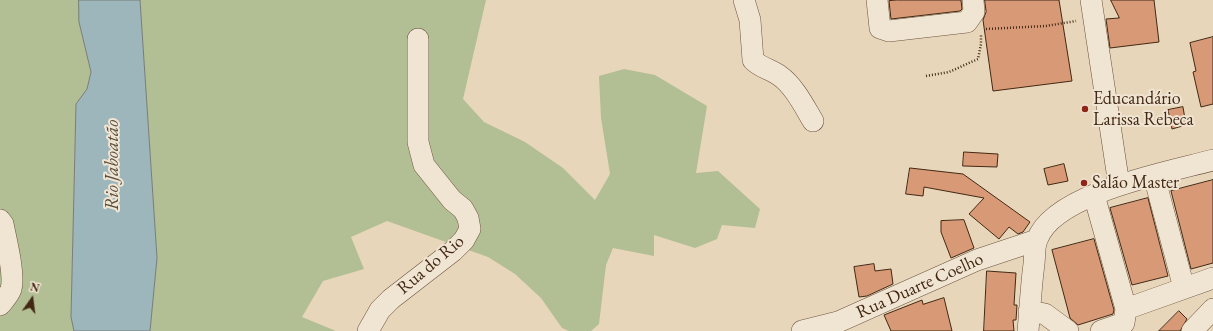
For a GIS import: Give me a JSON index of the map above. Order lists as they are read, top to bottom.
{
  "streets": {
    "street": ["Rua do Rio", "Rua Duarte Coelho"]
  },
  "water": ["Rio Jaboatão"],
  "places": ["Educandário Larissa Rebeca", "Salão Master"],
  "north": "top"
}
